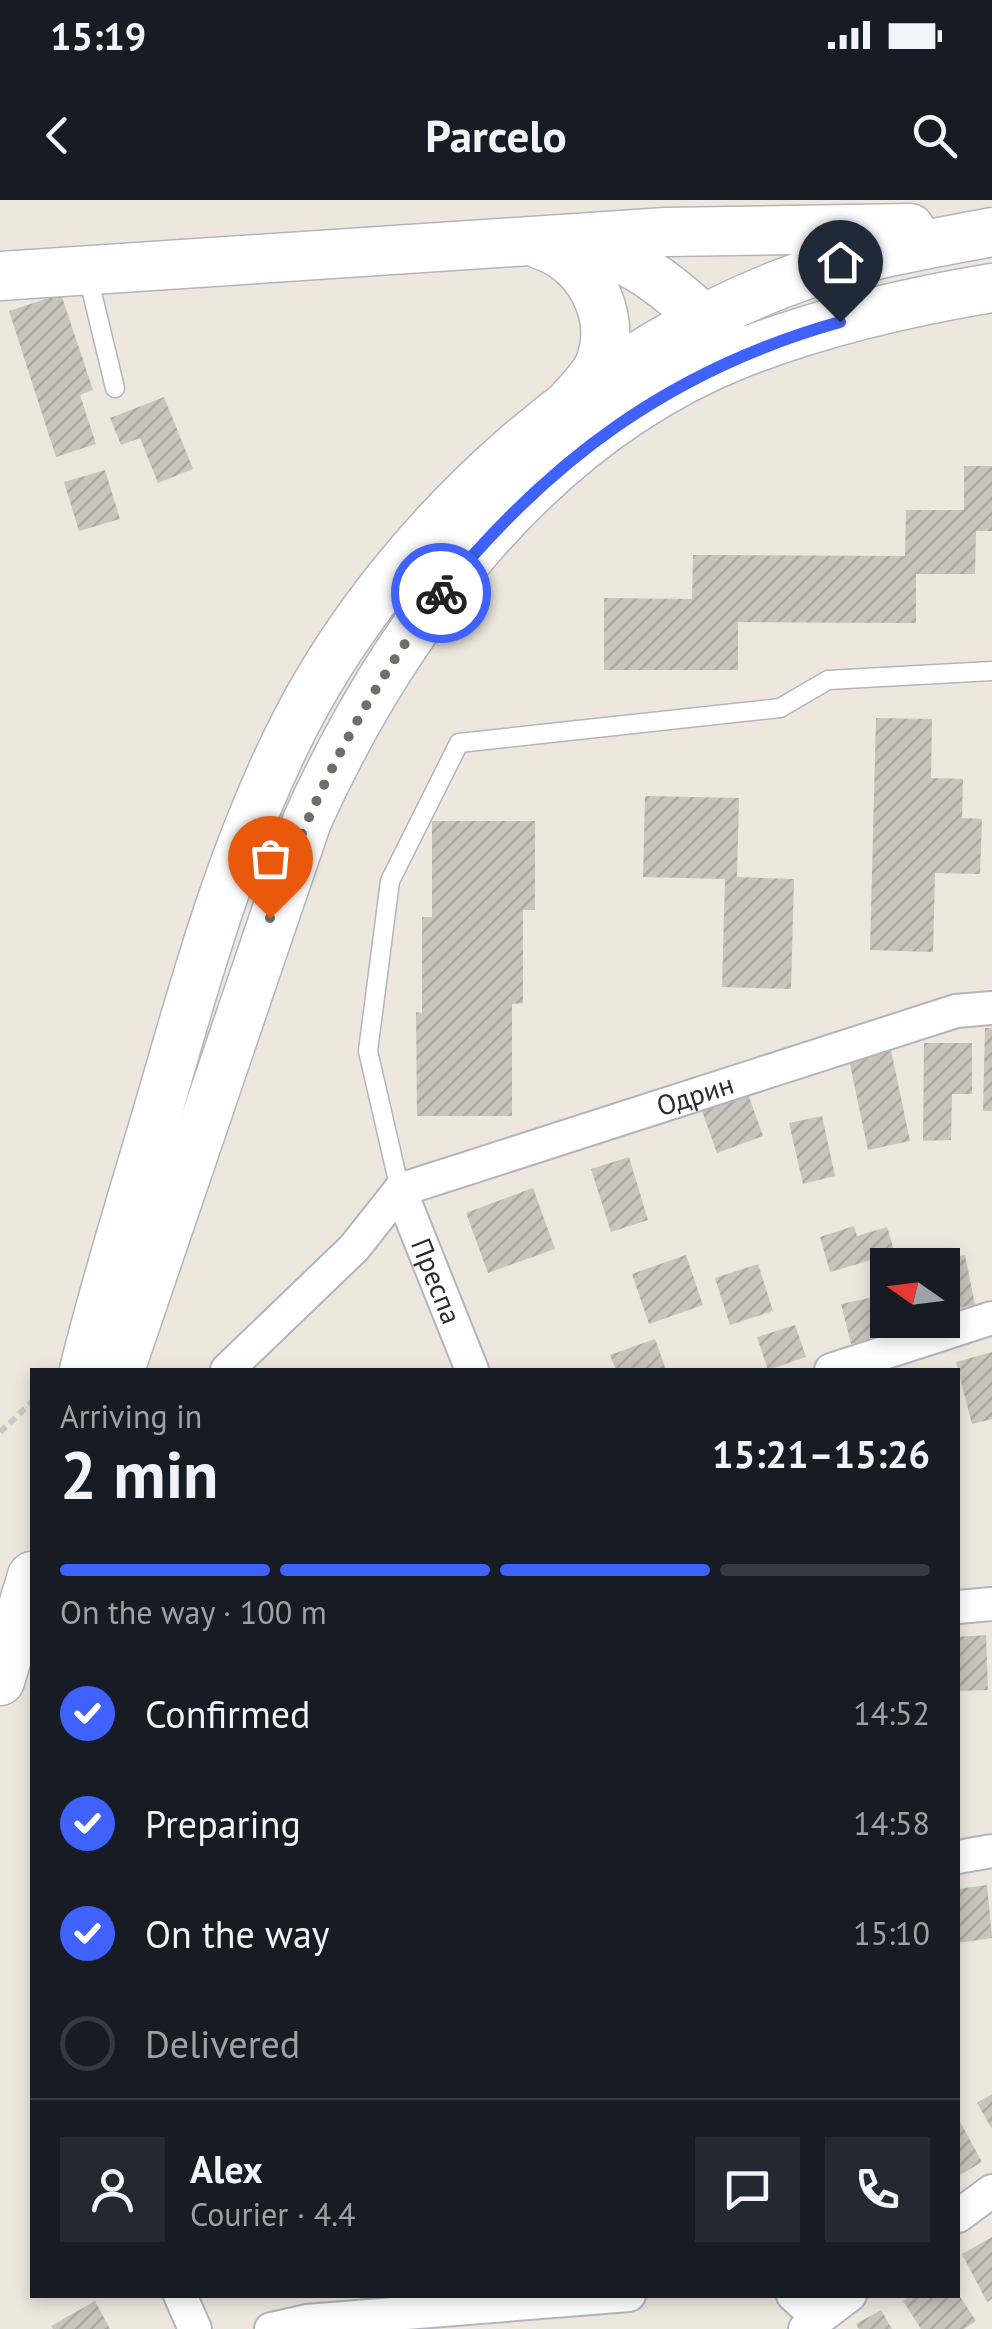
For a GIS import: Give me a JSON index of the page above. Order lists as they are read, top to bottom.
{
  "streets": {
    "street": ["Одрин", "Преспа"]
  },
  "crossings": [
    ["Одрин", "Преспа"]
  ],
  "north": "left",
  "page": {
    "status": "15:19",
    "header": "Parcelo",
    "heading": ["2 min", "Arriving in", "15:21–15:26"],
    "panel": ["Alex", "Courier · 4.4"],
    "bar": "On the way · 100 m",
    "list": [
      ["Confirmed", "14:52"],
      ["Preparing", "14:58"],
      ["On the way", "15:10"],
      "Delivered"
    ]
  }
}
